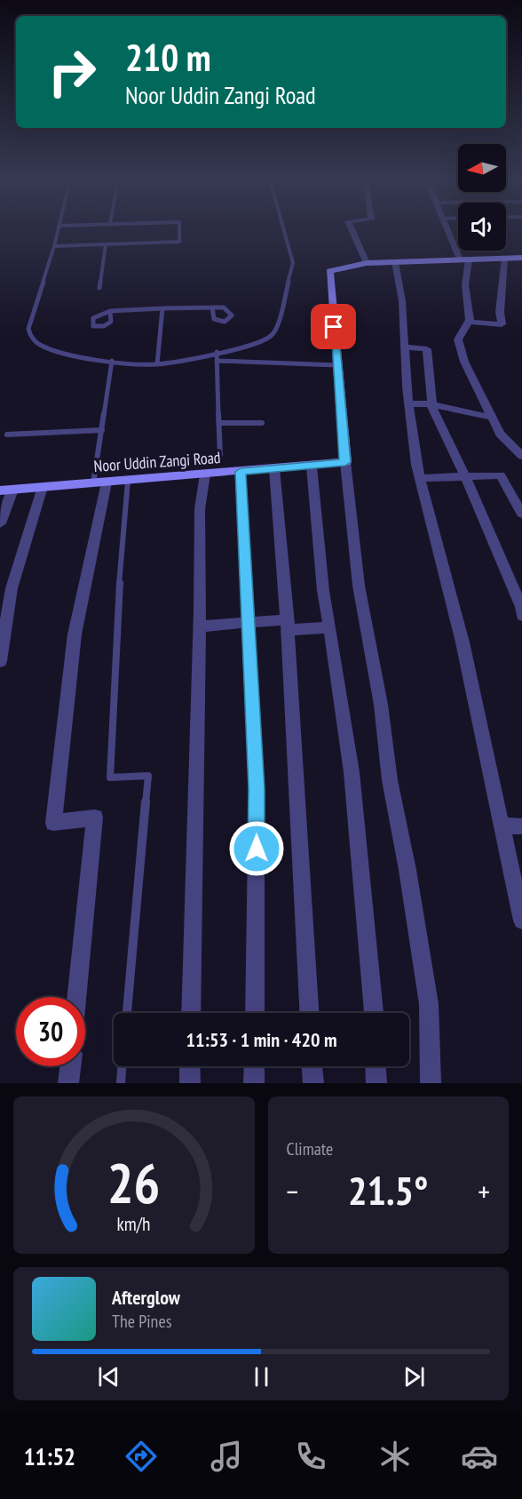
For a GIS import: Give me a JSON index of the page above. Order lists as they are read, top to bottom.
{
  "streets": {
    "street": ["Noor Uddin Zangi Road"]
  },
  "north": "left",
  "page": {
    "turn": ["210 m", "Noor Uddin Zangi Road"],
    "limit": "30",
    "trip": "11:53 · 1 min · 420 m",
    "tile": "Climate",
    "heat": ["−", "21.5°", "+"],
    "song": ["Afterglow", "The Pines"],
    "tabs": "11:52",
    "gauge": ["26", "km/h"]
  }
}
